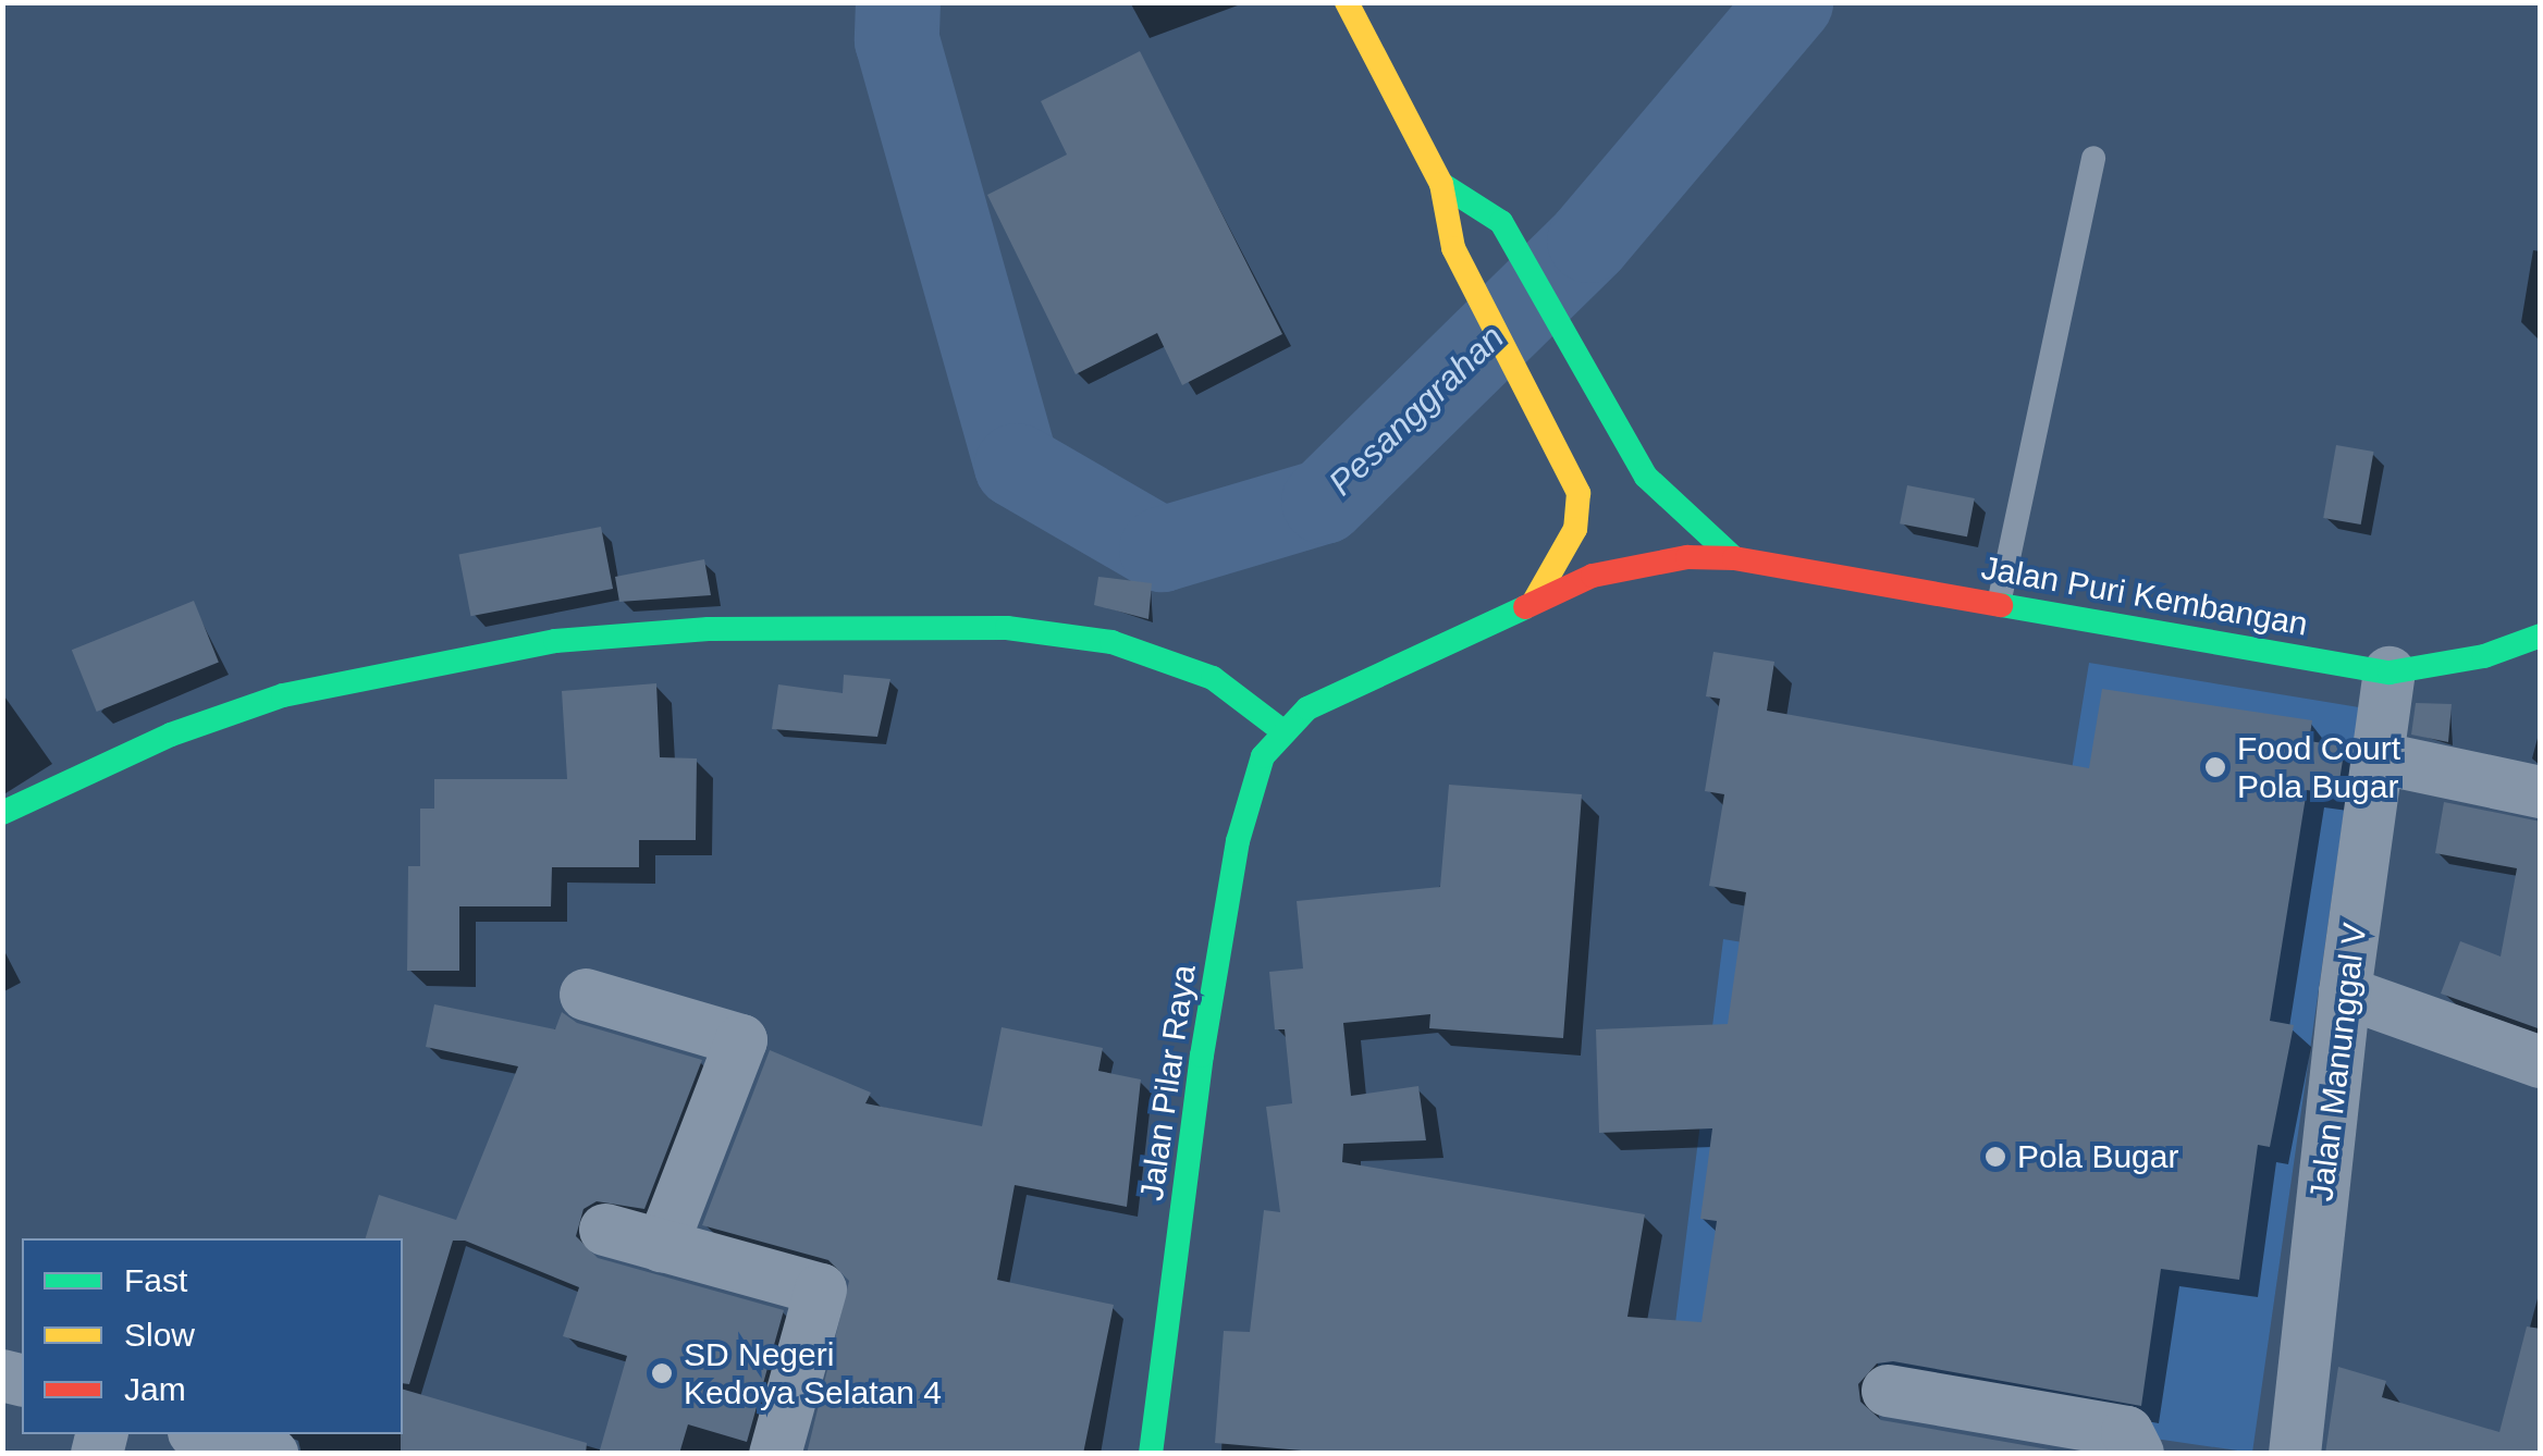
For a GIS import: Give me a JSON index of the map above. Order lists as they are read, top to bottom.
{
  "streets": {
    "street": ["Jalan Puri Kembangan", "Jalan Manunggal V", "Jalan Pilar Raya"]
  },
  "crossings": [
    ["Jalan Puri Kembangan", "Jalan Manunggal V"],
    ["Jalan Puri Kembangan", "Jalan Pilar Raya"]
  ],
  "water": ["Pesanggrahan"],
  "places": ["Food Court Pola Bugar", "Pola Bugar", "SD Negeri Kedoya Selatan 4"],
  "legend": ["Fast", "Slow", "Jam"]
}
